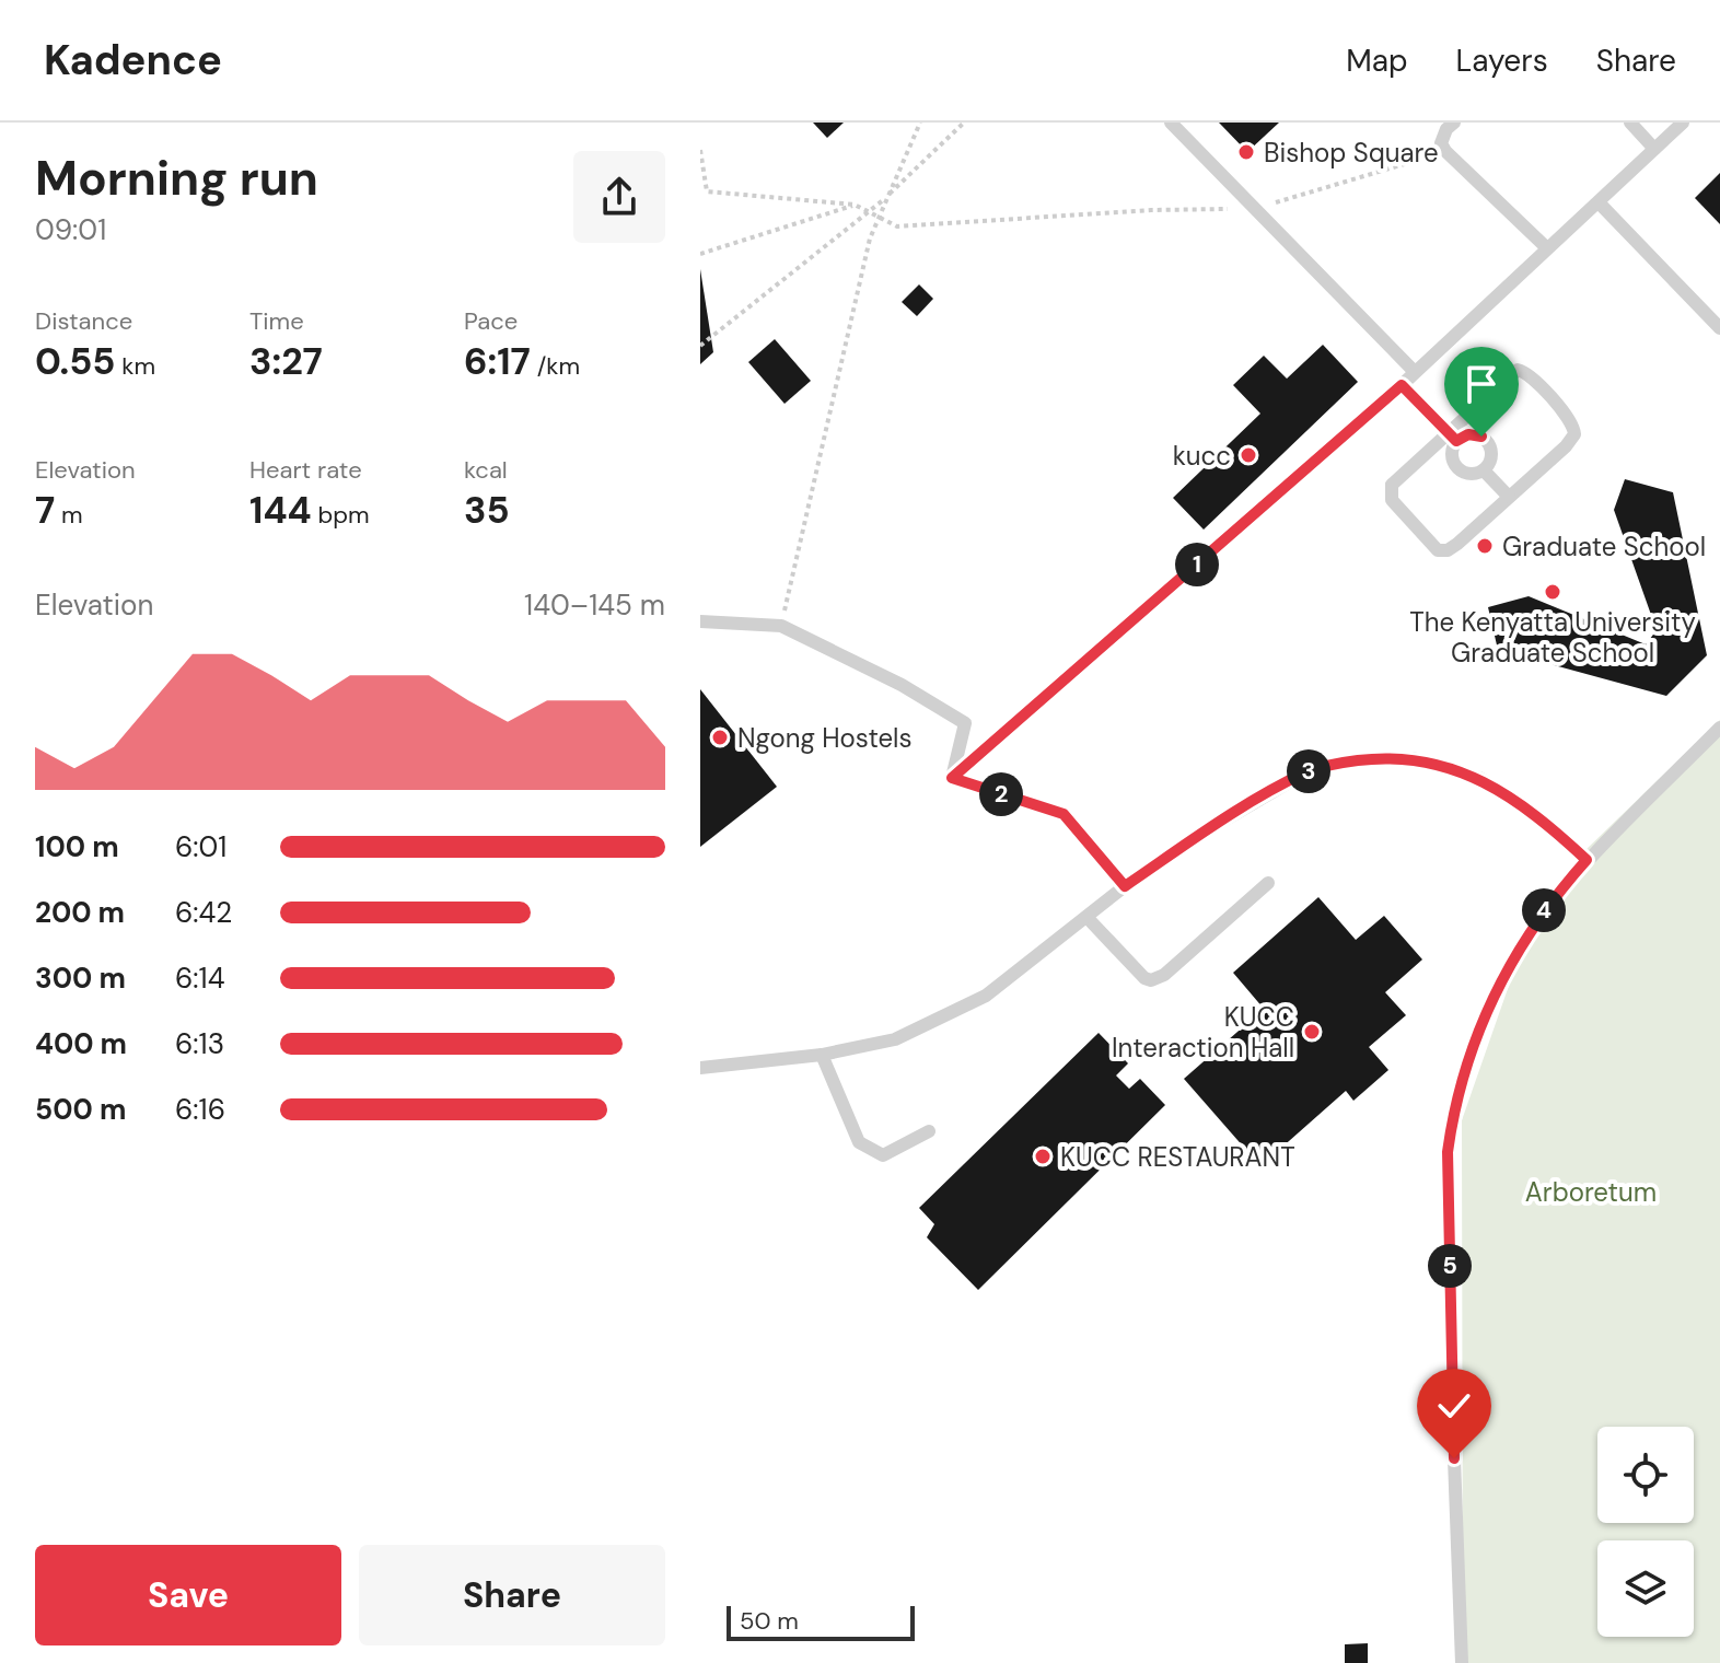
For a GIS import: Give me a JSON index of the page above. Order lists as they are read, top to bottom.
{
  "parks": ["Arboretum"],
  "places": [
    "Bishop Square",
    "kucc",
    "Graduate School",
    "The Kenyatta University Graduate School",
    "Ngong Hostels",
    "KUCC Interaction Hall",
    "KUCC RESTAURANT"
  ],
  "scale_bar": "50 m",
  "page": {
    "header": "Kadence",
    "nav": ["Map", "Layers", "Share"],
    "heading": ["Morning run", "09:01"],
    "stats": [
      ["Distance", "0.55 km"],
      ["Time", "3:27"],
      ["Pace", "6:17 /km"],
      ["Elevation", "7 m"],
      ["Heart rate", "144 bpm"],
      ["kcal", "35"]
    ],
    "pins": [
      "1",
      "3",
      "2",
      "4",
      "5"
    ],
    "chart": ["Elevation", "140–145 m"],
    "list": [
      {
        "name": "100 m",
        "note": "6:01"
      },
      {
        "name": "200 m",
        "note": "6:42"
      },
      {
        "name": "300 m",
        "note": "6:14"
      },
      {
        "name": "400 m",
        "note": "6:13"
      },
      {
        "name": "500 m",
        "note": "6:16"
      }
    ],
    "buttons": ["Save", "Share"],
    "scale": "50 m"
  }
}
